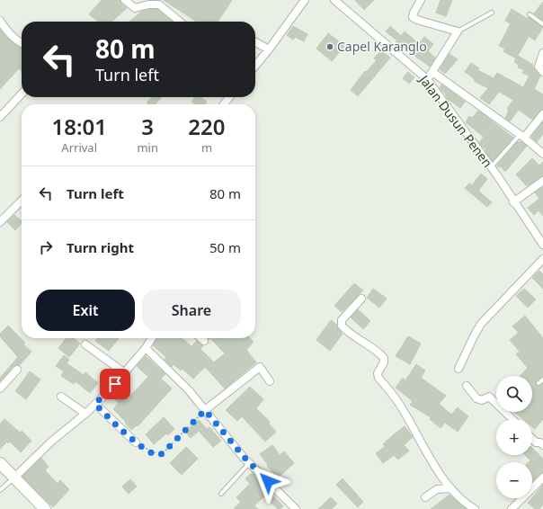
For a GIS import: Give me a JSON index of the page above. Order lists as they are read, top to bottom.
{
  "streets": {
    "street": ["Jalan Dusun Penen"]
  },
  "places": ["Capel Karanglo"],
  "page": {
    "turn": ["80 m", "Turn left"],
    "eta": [
      "18:01",
      "Arrival",
      "3",
      "min",
      "220",
      "m"
    ],
    "list": [
      {
        "name": "Turn left",
        "value": "80 m"
      },
      {
        "name": "Turn right",
        "value": "50 m"
      }
    ],
    "buttons": ["Exit", "Share"],
    "map_buttons": ["+", "−"]
  }
}
